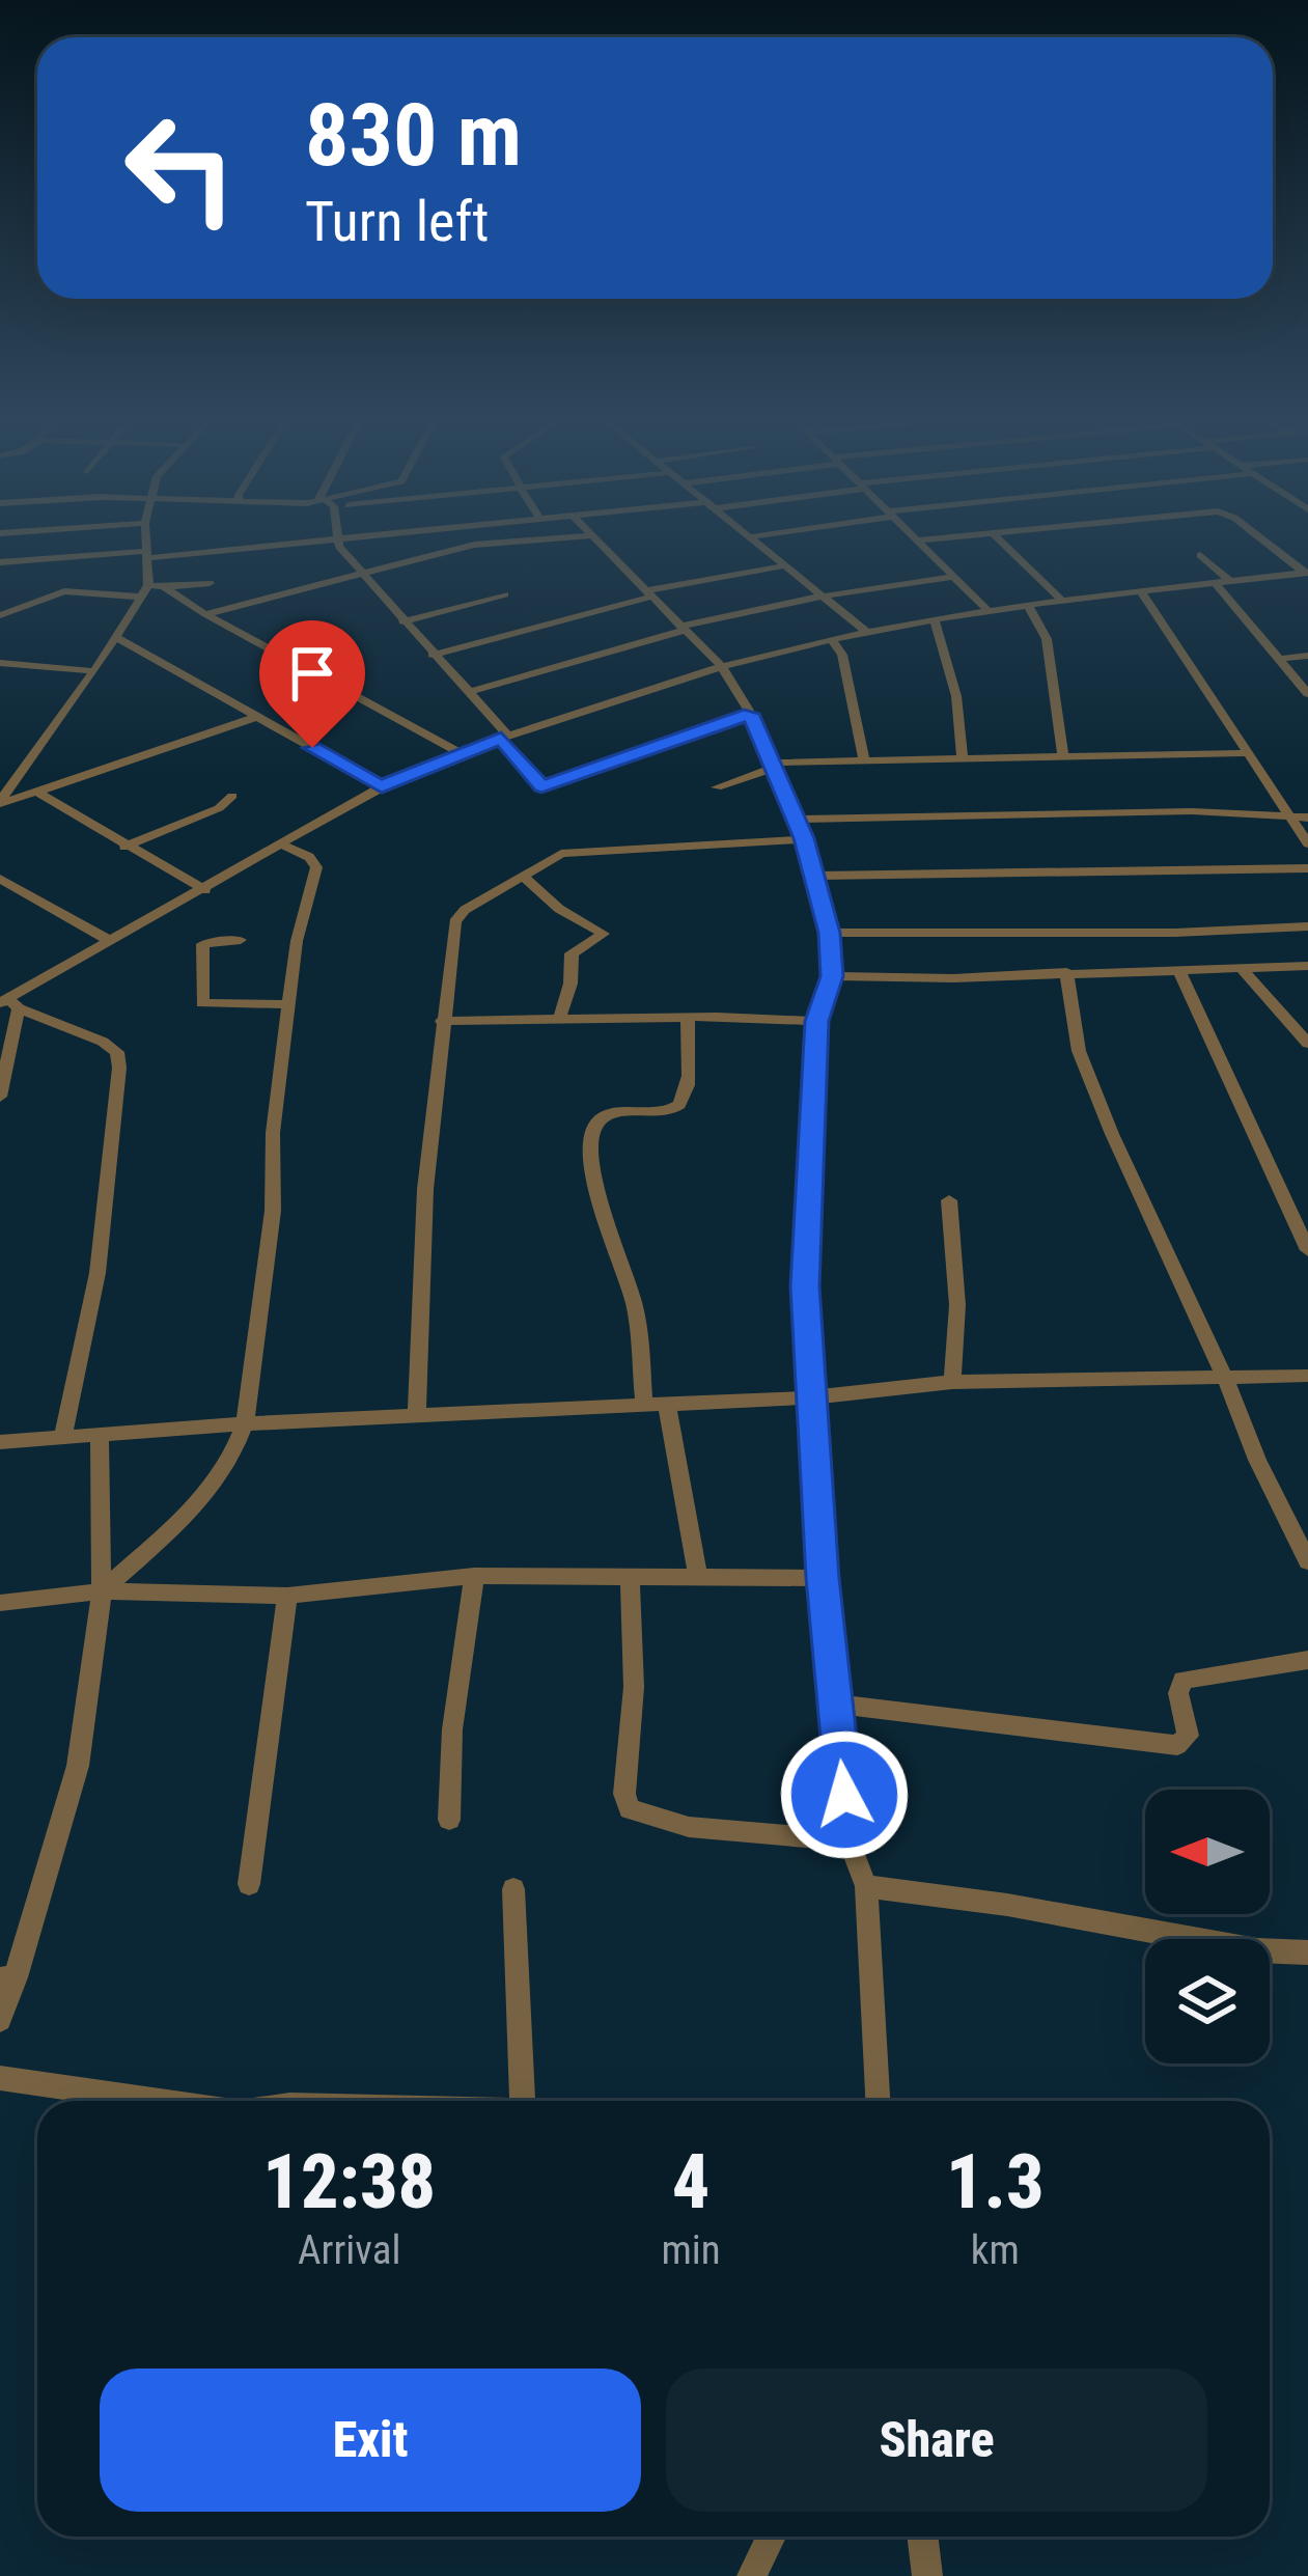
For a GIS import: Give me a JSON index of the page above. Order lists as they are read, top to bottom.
{
  "north": "left",
  "page": {
    "turn": ["830 m", "Turn left"],
    "eta": [
      "12:38",
      "Arrival",
      "4",
      "min",
      "1.3",
      "km"
    ],
    "buttons": ["Exit", "Share"]
  }
}
